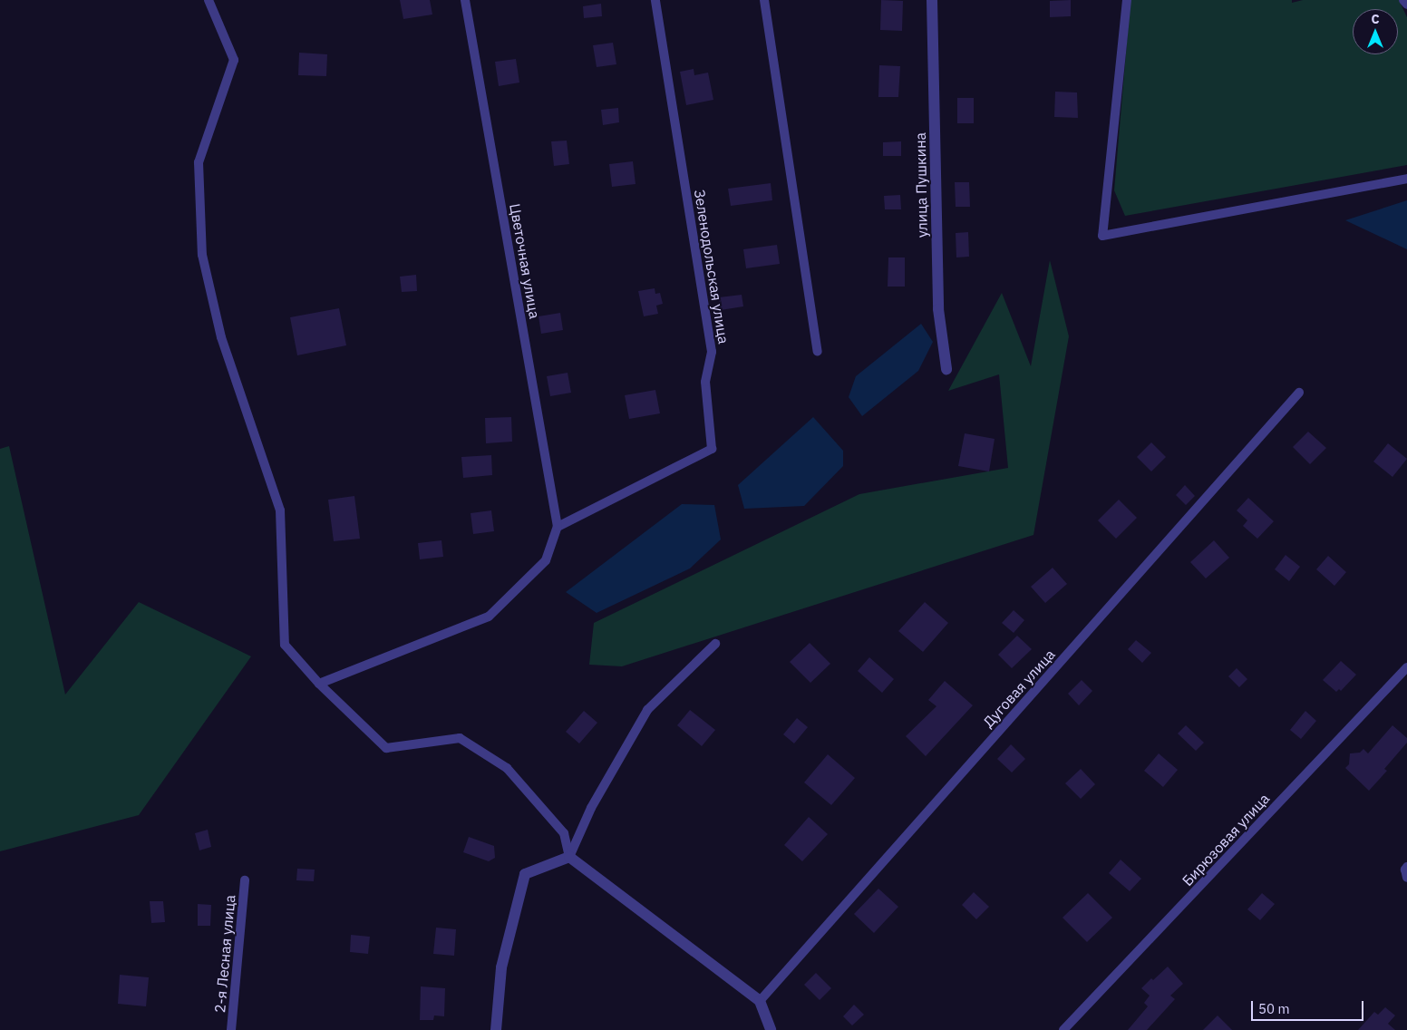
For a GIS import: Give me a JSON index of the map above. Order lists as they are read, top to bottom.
{
  "streets": {
    "street": ["улица Пушкина"],
    "lane": [
      "Цветочная улица",
      "Зеленодольская улица",
      "Дуговая улица",
      "Бирюзовая улица",
      "2-я Лесная улица"
    ]
  },
  "crossings": [
    ["Цветочная улица", "Зеленодольская улица"]
  ],
  "scale_bar": "50 m",
  "north": "top"
}
